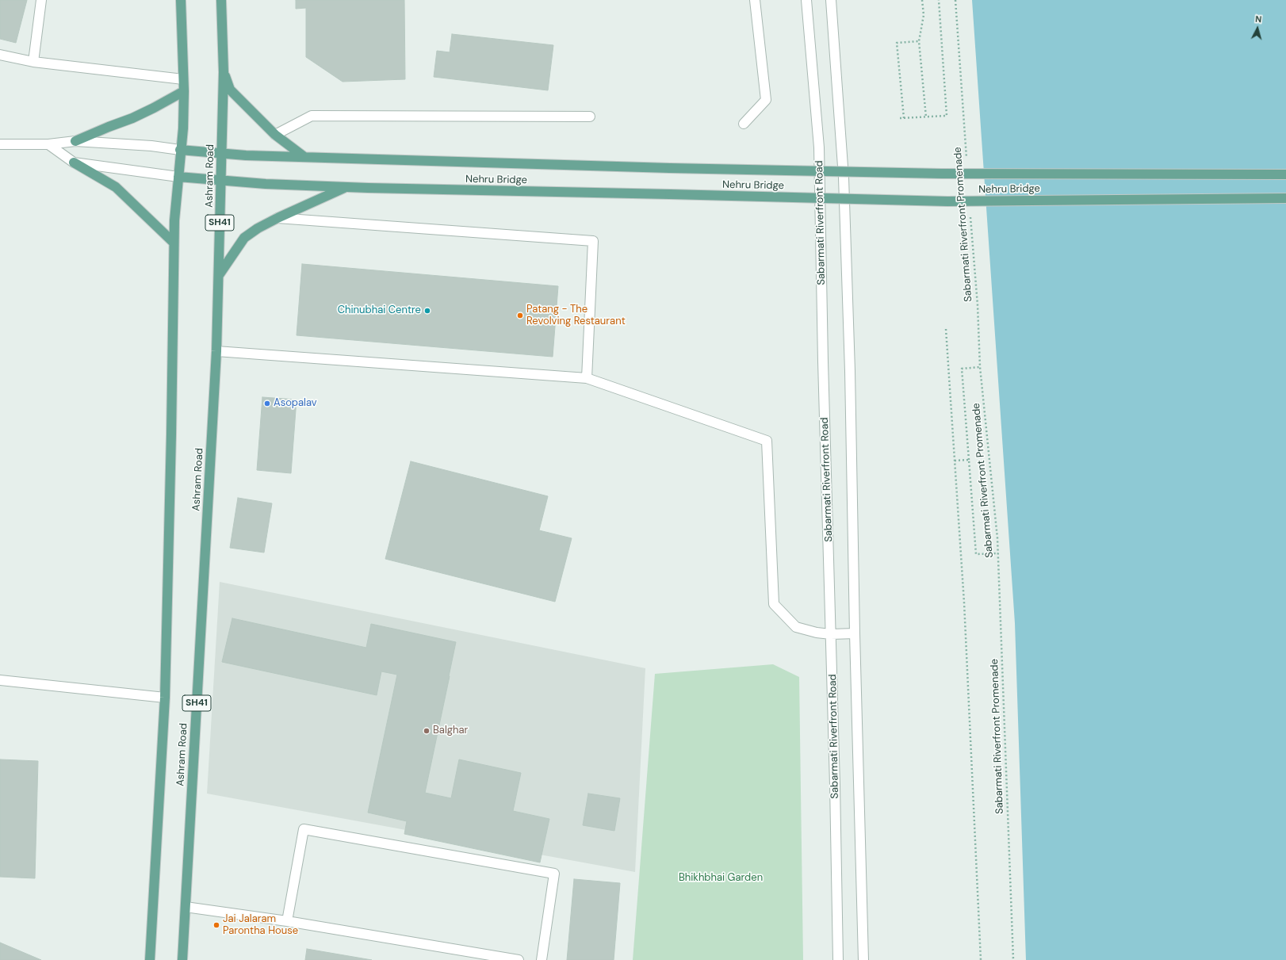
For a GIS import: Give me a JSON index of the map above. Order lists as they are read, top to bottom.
{
  "streets": {
    "main road": ["Ashram Road", "Nehru Bridge", "SH41"],
    "street": ["Sabarmati Riverfront Road"],
    "path": ["Sabarmati Riverfront Promenade"]
  },
  "crossings": [
    ["Ashram Road", "Nehru Bridge"]
  ],
  "parks": ["Bhikhbhai Garden"],
  "places": [
    "Chinubhai Centre",
    "Patang - The Revolving Restaurant",
    "Asopalav",
    "Balghar",
    "Jai Jalaram Parontha House"
  ],
  "north": "top"
}
